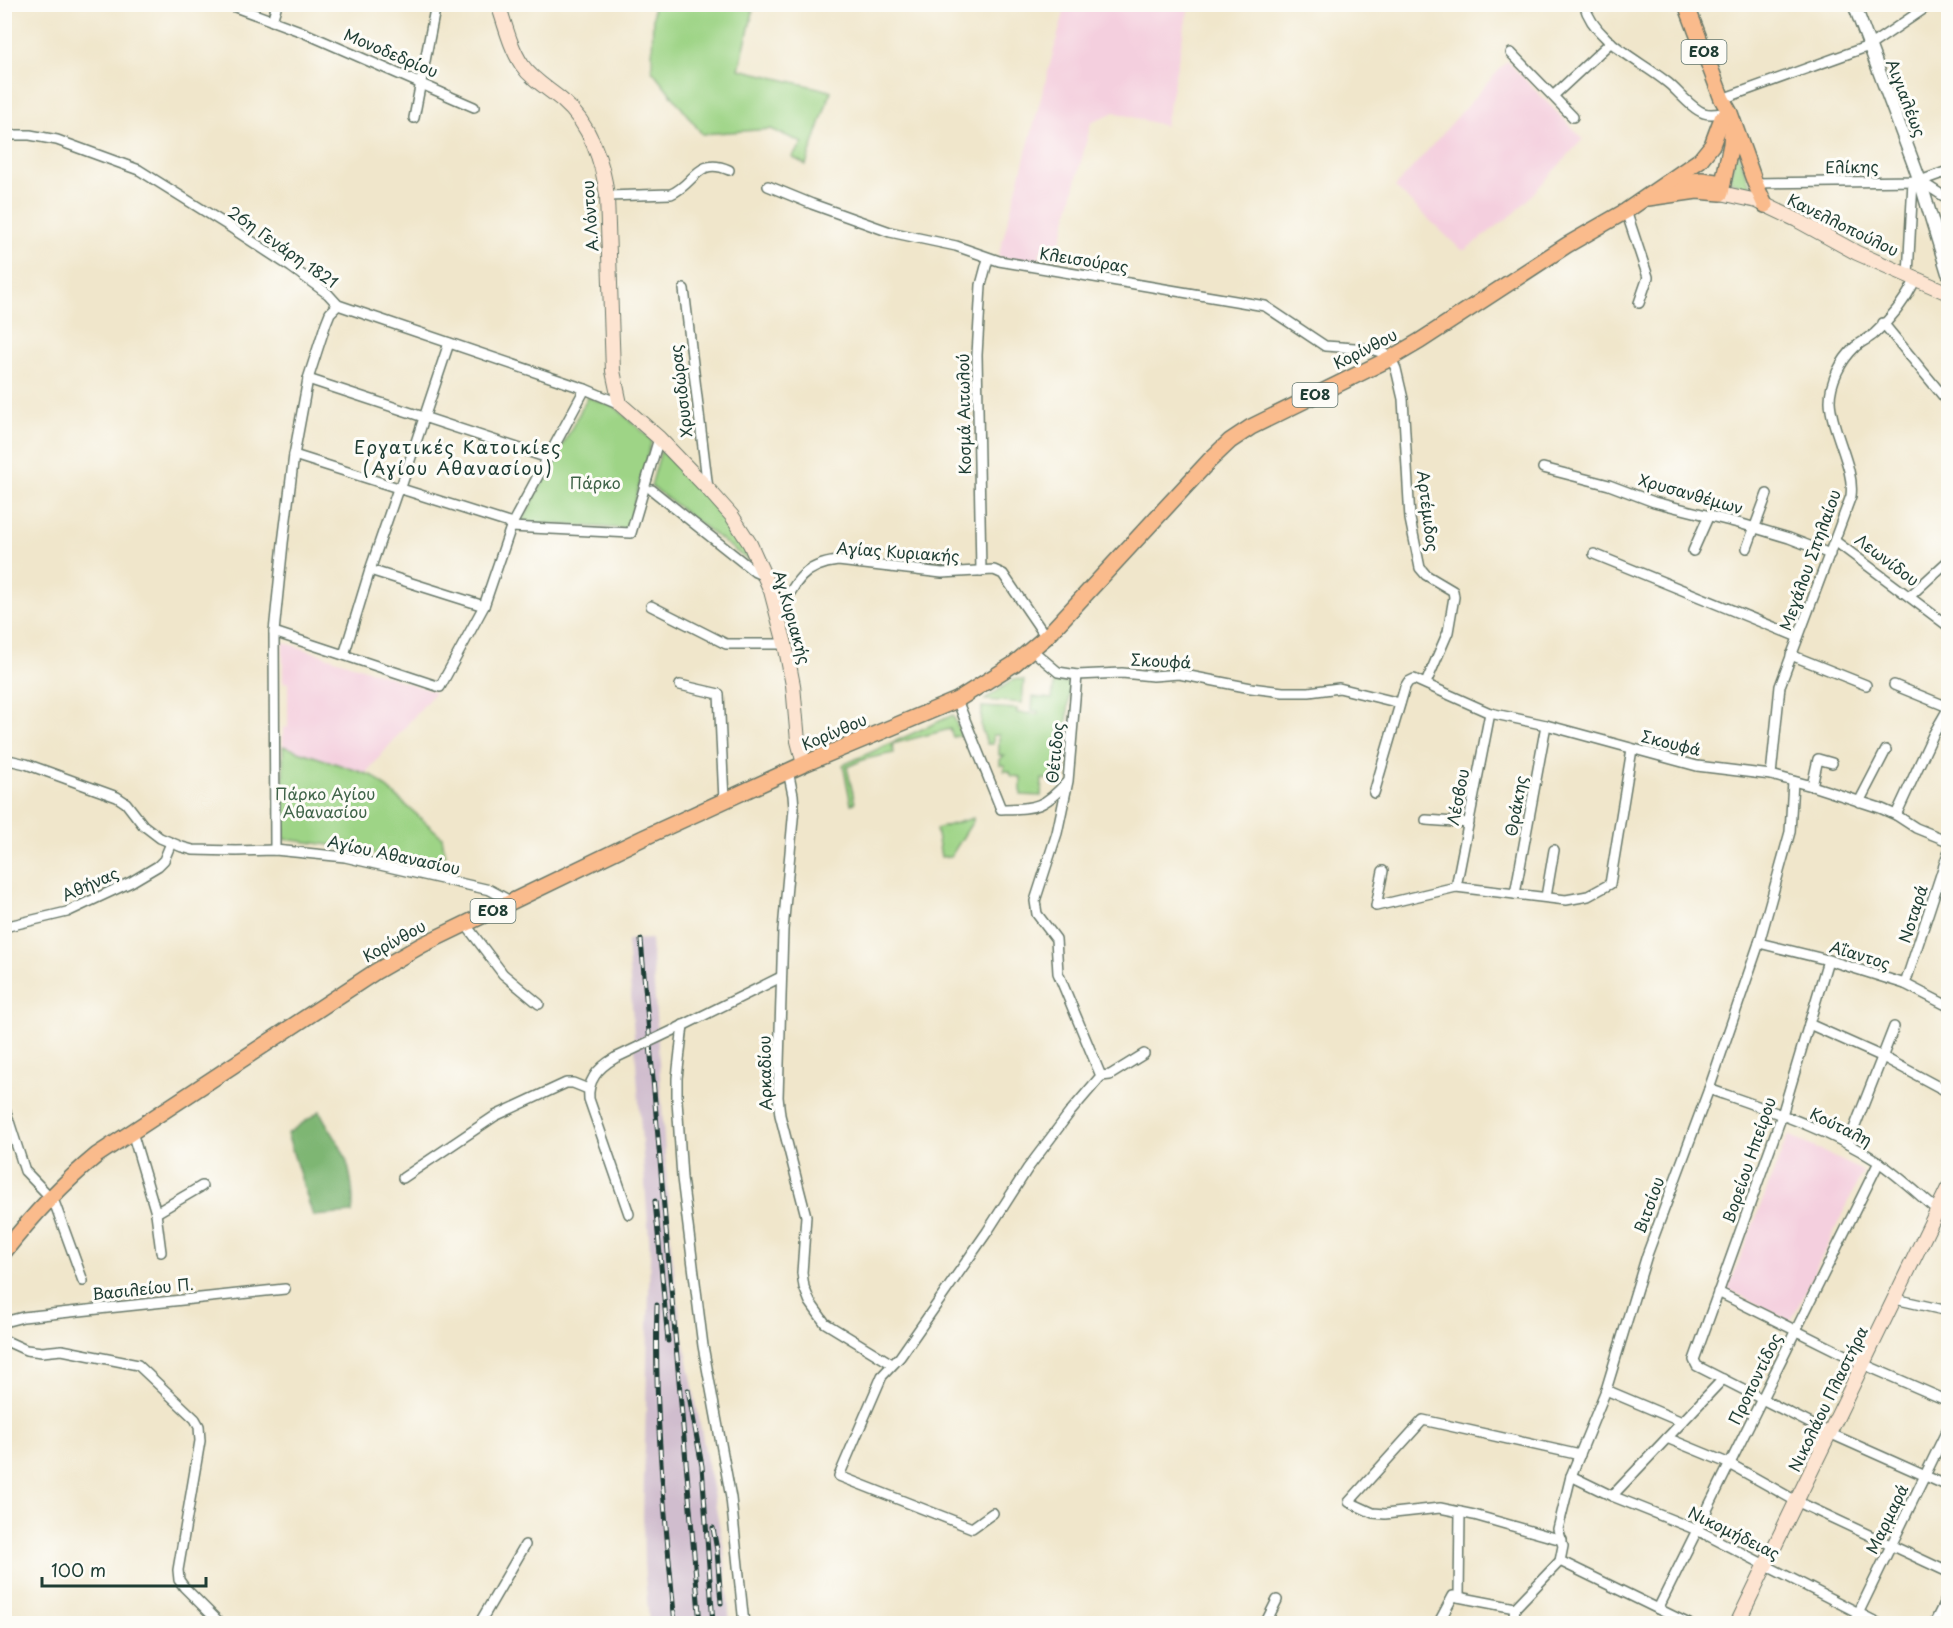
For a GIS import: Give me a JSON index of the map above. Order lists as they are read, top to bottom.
{
  "streets": {
    "main road": [
      "ΕΟ8",
      "Α.Λόντου",
      "Κανελλοπούλου",
      "Κορίνθου",
      "Αγ.Κυριακής",
      "Νικολάου Πλαστήρα"
    ],
    "street": [
      "Μονοδεδρίου",
      "Αιγιαλέως",
      "Ελίκης",
      "26η Γενάρη 1821",
      "Κλεισούρας",
      "Χρυσιδώρας",
      "Κοσμά Αιτωλού",
      "Χρυσανθέμων",
      "Αρτέμιδος",
      "Αγίας Κυριακής",
      "Μεγάλου Σπηλαίου",
      "Λεωνίδου",
      "Σκουφά",
      "Θέτιδος",
      "Λέσβου",
      "Θράκης",
      "Αγίου Αθανασίου",
      "Αθήνας",
      "Νοταρά",
      "Αΐαντος",
      "Αρκαδίου",
      "Κούταλη",
      "Βορείου Ηπείρου",
      "Βιτσίου",
      "Βασιλείου Π.",
      "Προποντίδος",
      "Μαρμαρά",
      "Νικομήδειας"
    ]
  },
  "crossings": [
    ["ΕΟ8", "Κανελλοπούλου"],
    ["ΕΟ8", "Κορίνθου"],
    ["Αιγιαλέως", "Ελίκης"],
    ["Α.Λόντου", "26η Γενάρη 1821"],
    ["Α.Λόντου", "Αγ.Κυριακής"],
    ["Κανελλοπούλου", "Κορίνθου"],
    ["Κανελλοπούλου", "Μεγάλου Σπηλαίου"],
    ["26η Γενάρη 1821", "Αγ.Κυριακής"],
    ["Κλεισούρας", "Κορίνθου"],
    ["Κλεισούρας", "Κοσμά Αιτωλού"],
    ["Κλεισούρας", "Αρτέμιδος"],
    ["Κορίνθου", "Αρτέμιδος"],
    ["Κορίνθου", "Αγίας Κυριακής"],
    ["Κορίνθου", "Αγ.Κυριακής"],
    ["Κορίνθου", "Σκουφά"],
    ["Κορίνθου", "Αγίου Αθανασίου"],
    ["Κορίνθου", "Αρκαδίου"],
    ["Χρυσιδώρας", "Αγ.Κυριακής"],
    ["Κοσμά Αιτωλού", "Αγίας Κυριακής"],
    ["Χρυσανθέμων", "Μεγάλου Σπηλαίου"],
    ["Αρτέμιδος", "Σκουφά"],
    ["Αγίας Κυριακής", "Αγ.Κυριακής"],
    ["Μεγάλου Σπηλαίου", "Λεωνίδου"],
    ["Μεγάλου Σπηλαίου", "Σκουφά"],
    ["Σκουφά", "Θέτιδος"],
    ["Σκουφά", "Λέσβου"],
    ["Σκουφά", "Θράκης"],
    ["Σκουφά", "Βιτσίου"],
    ["Αγίου Αθανασίου", "Αθήνας"],
    ["Νοταρά", "Αΐαντος"],
    ["Αΐαντος", "Βορείου Ηπείρου"],
    ["Αΐαντος", "Βιτσίου"],
    ["Κούταλη", "Βορείου Ηπείρου"],
    ["Κούταλη", "Βιτσίου"],
    ["Κούταλη", "Προποντίδος"],
    ["Κούταλη", "Νικολάου Πλαστήρα"],
    ["Βιτσίου", "Νικομήδειας"],
    ["Προποντίδος", "Νικομήδειας"],
    ["Νικολάου Πλαστήρα", "Νικομήδειας"],
    ["Μαρμαρά", "Νικομήδειας"]
  ],
  "districts": ["Εργατικές Κατοικίες (Αγίου Αθανασίου)"],
  "parks": ["Πάρκο", "Πάρκο Αγίου Αθανασίου"],
  "scale_bar": "100 m"
}
